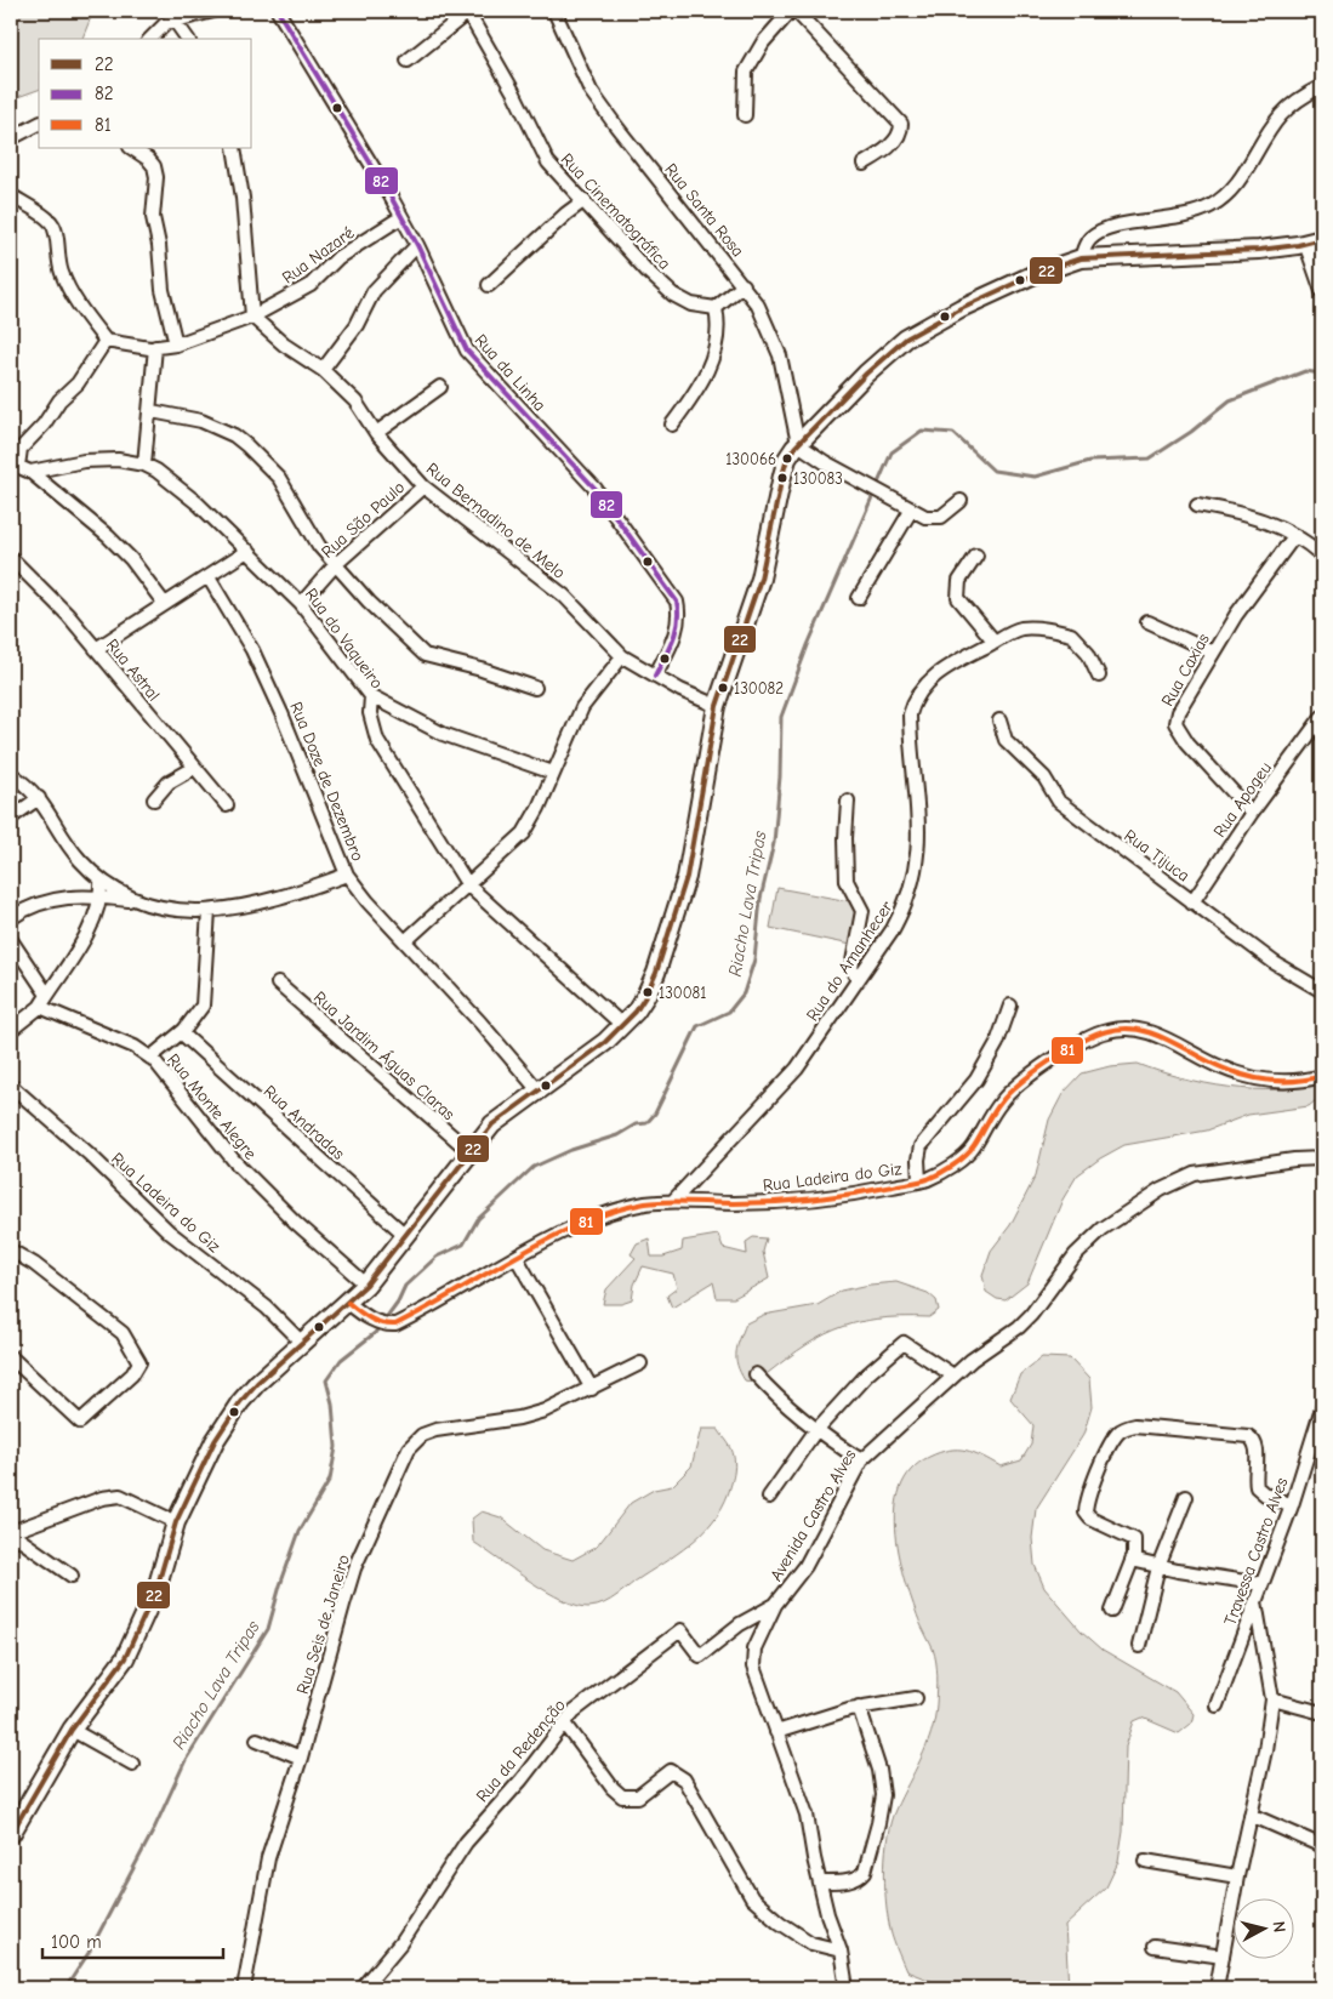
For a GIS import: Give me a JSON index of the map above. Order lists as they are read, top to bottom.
{
  "streets": {
    "street": [
      "Rua Santa Rosa",
      "Rua Cinematográfica",
      "Rua Nazaré",
      "Rua da Linha",
      "Rua São Paulo",
      "Rua Bernadino de Melo",
      "Rua do Vaqueiro",
      "Rua Astral",
      "Rua Caxias",
      "Rua Doze de Dezembro",
      "Rua Apogeu",
      "Rua Tijuca",
      "Rua do Amanhecer",
      "Rua Jardim Águas Claras",
      "Rua Monte Alegre",
      "Rua Andradas",
      "Rua Ladeira do Giz",
      "Avenida Castro Alves",
      "Travessa Castro Alves",
      "Rua Seis de Janeiro",
      "Rua da Redenção"
    ]
  },
  "crossings": [
    ["Rua Nazaré", "Rua da Linha"],
    ["Rua Nazaré", "Rua Bernadino de Melo"],
    ["Rua da Linha", "Rua Bernadino de Melo"],
    ["Rua São Paulo", "Rua Bernadino de Melo"],
    ["Rua São Paulo", "Rua do Vaqueiro"],
    ["Rua Caxias", "Rua Apogeu"],
    ["Rua Apogeu", "Rua Tijuca"],
    ["Rua do Amanhecer", "Rua Ladeira do Giz"],
    ["Avenida Castro Alves", "Rua da Redenção"]
  ],
  "water": ["Riacho Lava Tripas"],
  "places": [
    "130066",
    "130083",
    "130082",
    "130081"
  ],
  "lines": ["transit line 82", "transit line 22", "transit line 81"],
  "legend": ["22", "82", "81"],
  "scale_bar": "100 m",
  "north": "right"
}
